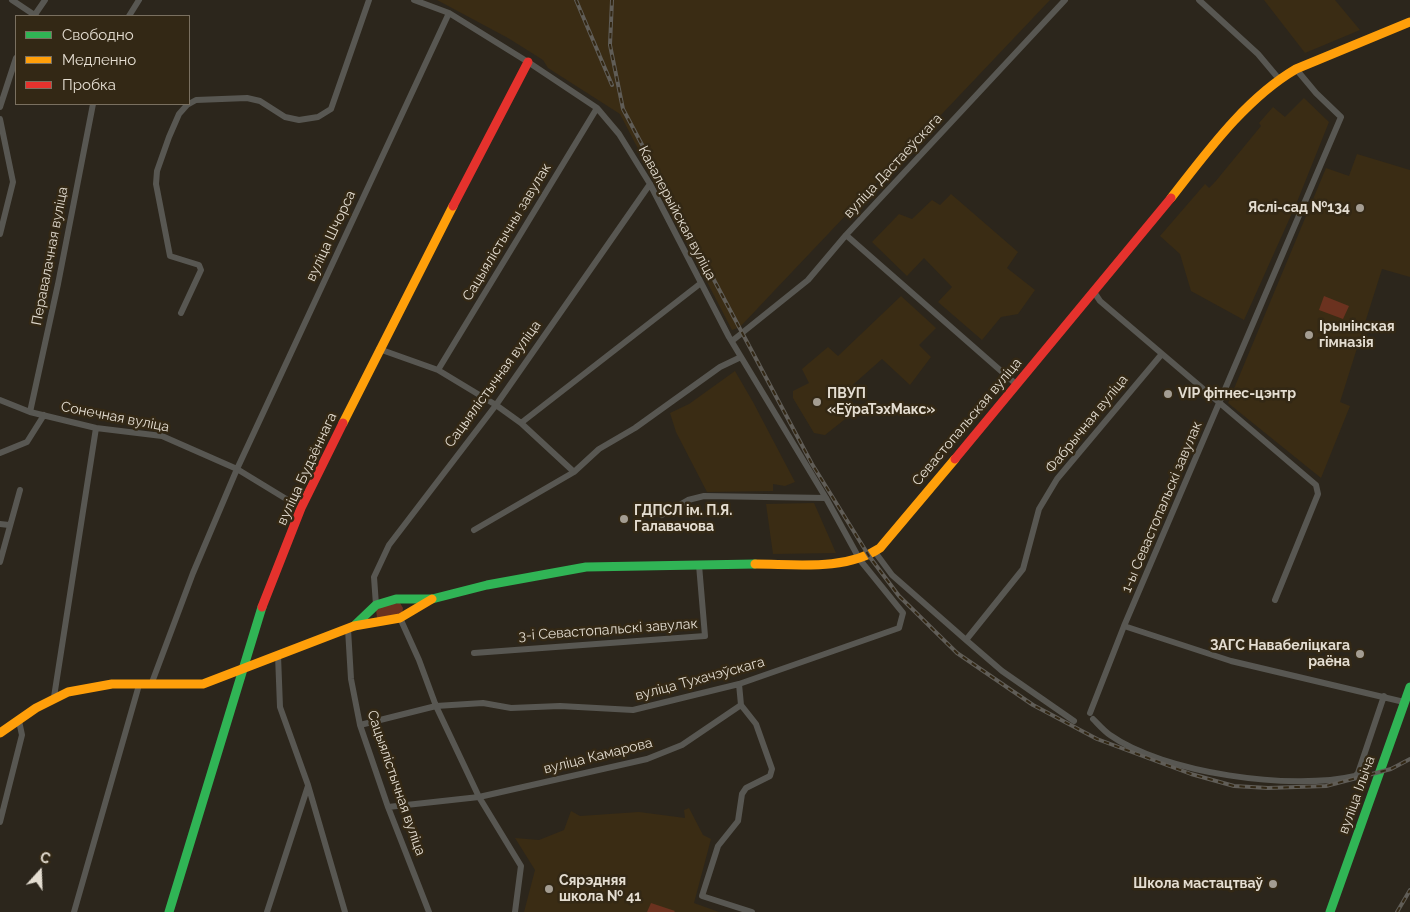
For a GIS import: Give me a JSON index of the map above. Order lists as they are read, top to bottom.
{
  "streets": {
    "street": [
      "вуліца Дастаеўскага",
      "Кавалерыйская вуліца",
      "Сацыялістычны завулак",
      "вуліца Шчорса",
      "Перавалачная вуліца",
      "Сацыялістычная вуліца",
      "Сонечная вуліца",
      "Севастопальская вуліца",
      "Фабрычная вуліца",
      "вуліца Будзённага",
      "1-ы Севастопальскі завулак",
      "3-і Севастопальскі завулак",
      "вуліца Тухачэўскага",
      "вуліца Камарова",
      "вуліца Ільіча"
    ]
  },
  "crossings": [
    ["вуліца Дастаеўскага", "Кавалерыйская вуліца"],
    ["Кавалерыйская вуліца", "Сацыялістычны завулак"],
    ["Кавалерыйская вуліца", "вуліца Шчорса"],
    ["Кавалерыйская вуліца", "Сацыялістычная вуліца"],
    ["Кавалерыйская вуліца", "вуліца Будзённага"],
    ["вуліца Шчорса", "Сонечная вуліца"],
    ["вуліца Шчорса", "Севастопальская вуліца"],
    ["Перавалачная вуліца", "Сонечная вуліца"],
    ["Сацыялістычная вуліца", "Севастопальская вуліца"],
    ["Сацыялістычная вуліца", "вуліца Тухачэўскага"],
    ["Сацыялістычная вуліца", "вуліца Камарова"],
    ["Сонечная вуліца", "вуліца Будзённага"],
    ["Севастопальская вуліца", "вуліца Будзённага"],
    ["Севастопальская вуліца", "1-ы Севастопальскі завулак"],
    ["Севастопальская вуліца", "3-і Севастопальскі завулак"],
    ["Севастопальская вуліца", "вуліца Тухачэўскага"]
  ],
  "places": [
    "Яслі-сад №134",
    "Ірынінская гімназія",
    "VIP фітнес-цэнтр",
    "ПВУП «ЕўраТэхМакс»",
    "ГДПСЛ ім. П.Я. Галавачова",
    "ЗАГС Навабеліцкага раёна",
    "Школа мастацтваў",
    "Сярэдняя школа № 41"
  ],
  "legend": ["Свободно", "Медленно", "Пробка"],
  "north": "top"
}
